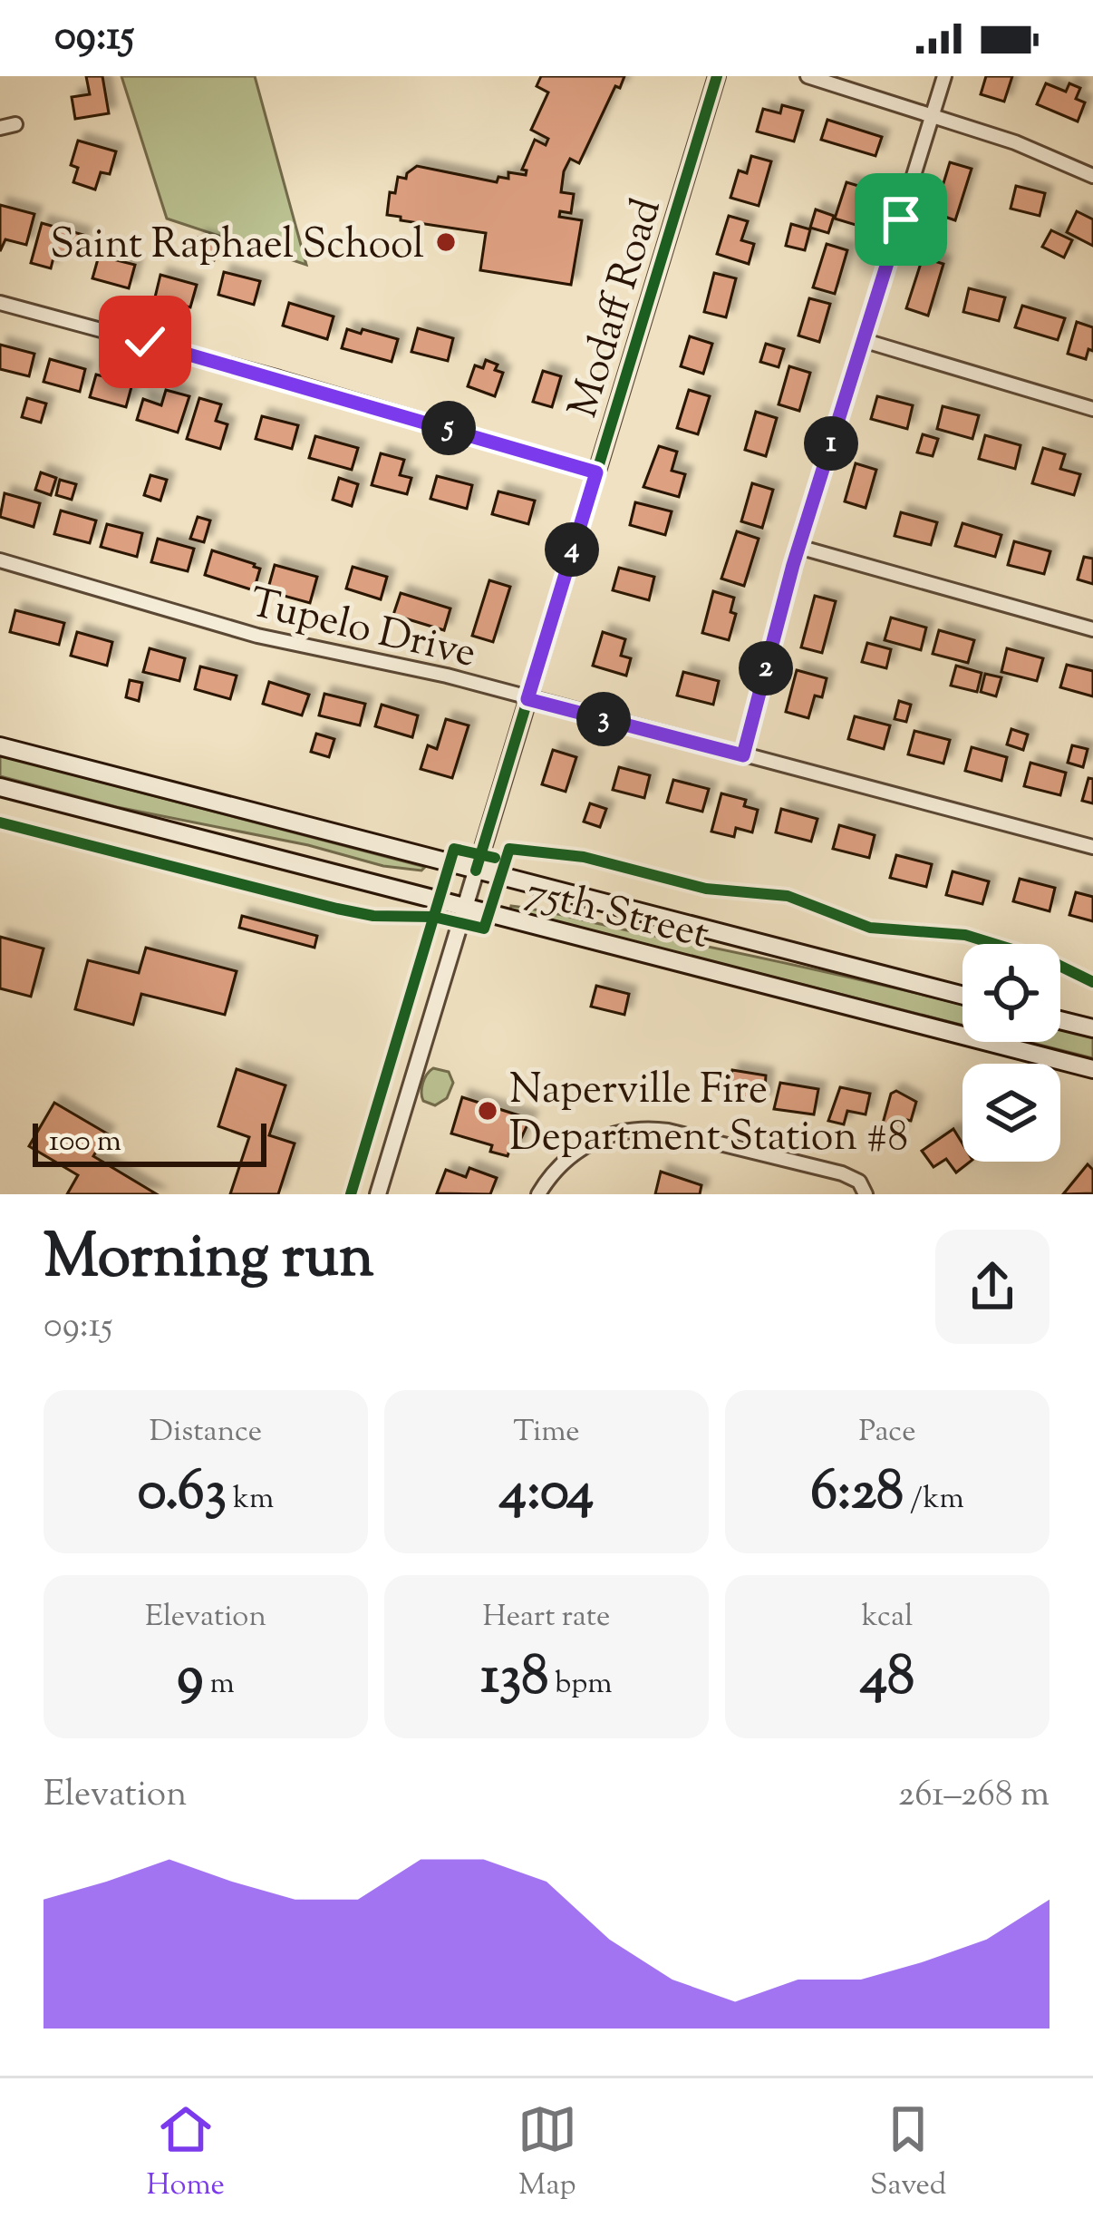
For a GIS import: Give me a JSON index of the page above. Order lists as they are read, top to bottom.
{
  "streets": {
    "main road": ["75th Street"],
    "street": ["Modaff Road", "Tupelo Drive"]
  },
  "crossings": [
    ["Modaff Road", "Tupelo Drive"],
    ["Modaff Road", "75th Street"]
  ],
  "places": ["Saint Raphael School", "Naperville Fire Department Station #8"],
  "scale_bar": "100 m",
  "page": {
    "status": "09:15",
    "pins": [
      "5",
      "1",
      "4",
      "2",
      "3"
    ],
    "scale": "100 m",
    "heading": ["Morning run", "09:15"],
    "stats": [
      ["Distance", "0.63 km"],
      ["Time", "4:04"],
      ["Pace", "6:28 /km"],
      ["Elevation", "9 m"],
      ["Heart rate", "138 bpm"],
      ["kcal", "48"]
    ],
    "chart": ["Elevation", "261–268 m"],
    "tabs": ["Home", "Map", "Saved"]
  }
}
